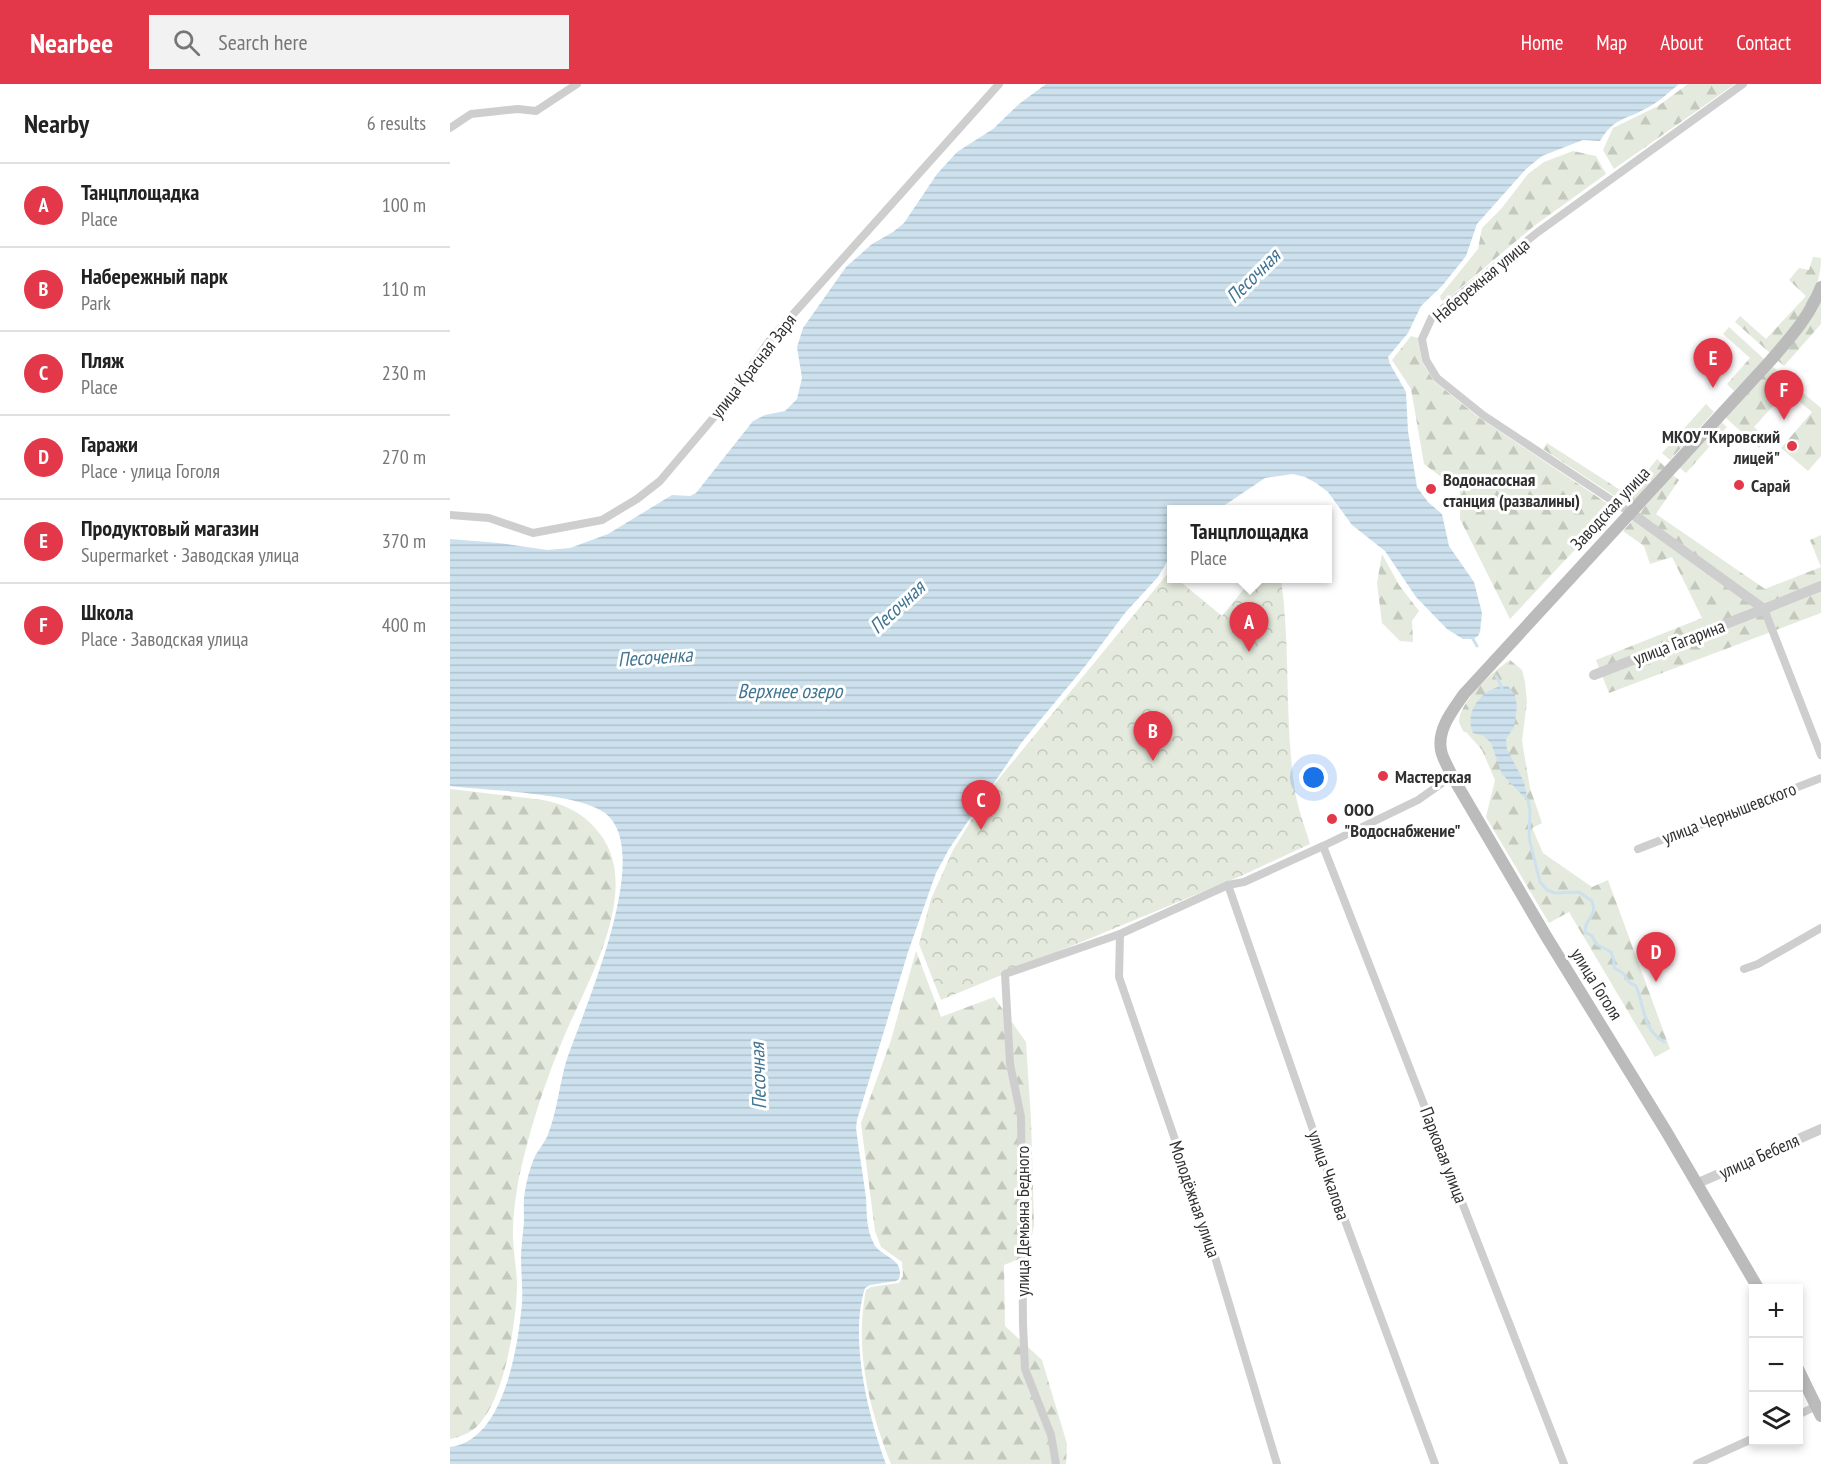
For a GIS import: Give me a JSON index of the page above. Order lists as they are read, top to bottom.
{
  "streets": {
    "main road": ["Заводская улица", "улица Гоголя"],
    "street": [
      "Набережная улица",
      "улица Красная Заря",
      "улица Гагарина",
      "улица Чернышевского",
      "Парковая улица",
      "улица Бебеля",
      "улица Чкалова",
      "Молодёжная улица",
      "улица Демьяна Бедного"
    ]
  },
  "crossings": [
    ["Набережная улица", "Заводская улица"],
    ["Заводская улица", "улица Гоголя"],
    ["улица Гоголя", "улица Бебеля"],
    ["Молодёжная улица", "улица Демьяна Бедного"]
  ],
  "water": ["Песочная", "Песоченка", "Верхнее озеро"],
  "places": [
    "МКОУ \"Кировский лицей\"",
    "Сарай",
    "Водонасосная станция (развалины)",
    "Мастерская",
    "ООО \"Водоснабжение\""
  ],
  "page": {
    "header": "Nearbee",
    "search": "Search here",
    "nav": [
      "Home",
      "Map",
      "About",
      "Contact"
    ],
    "heading": ["Nearby", "6 results"],
    "list": [
      {
        "mark": "A",
        "name": "Танцплощадка",
        "note": "Place",
        "value": "100 m"
      },
      {
        "mark": "B",
        "name": "Набережный парк",
        "note": "Park",
        "value": "110 m"
      },
      {
        "mark": "C",
        "name": "Пляж",
        "note": "Place",
        "value": "230 m"
      },
      {
        "mark": "D",
        "name": "Гаражи",
        "note": "Place · улица Гоголя",
        "value": "270 m"
      },
      {
        "mark": "E",
        "name": "Продуктовый магазин",
        "note": "Supermarket · Заводская улица",
        "value": "370 m"
      },
      {
        "mark": "F",
        "name": "Школа",
        "note": "Place · Заводская улица",
        "value": "400 m"
      }
    ],
    "pins": [
      "E",
      "F",
      "A",
      "B",
      "C",
      "D"
    ],
    "popup": ["Танцплощадка", "Place"],
    "map_buttons": ["+", "−"]
  }
}
